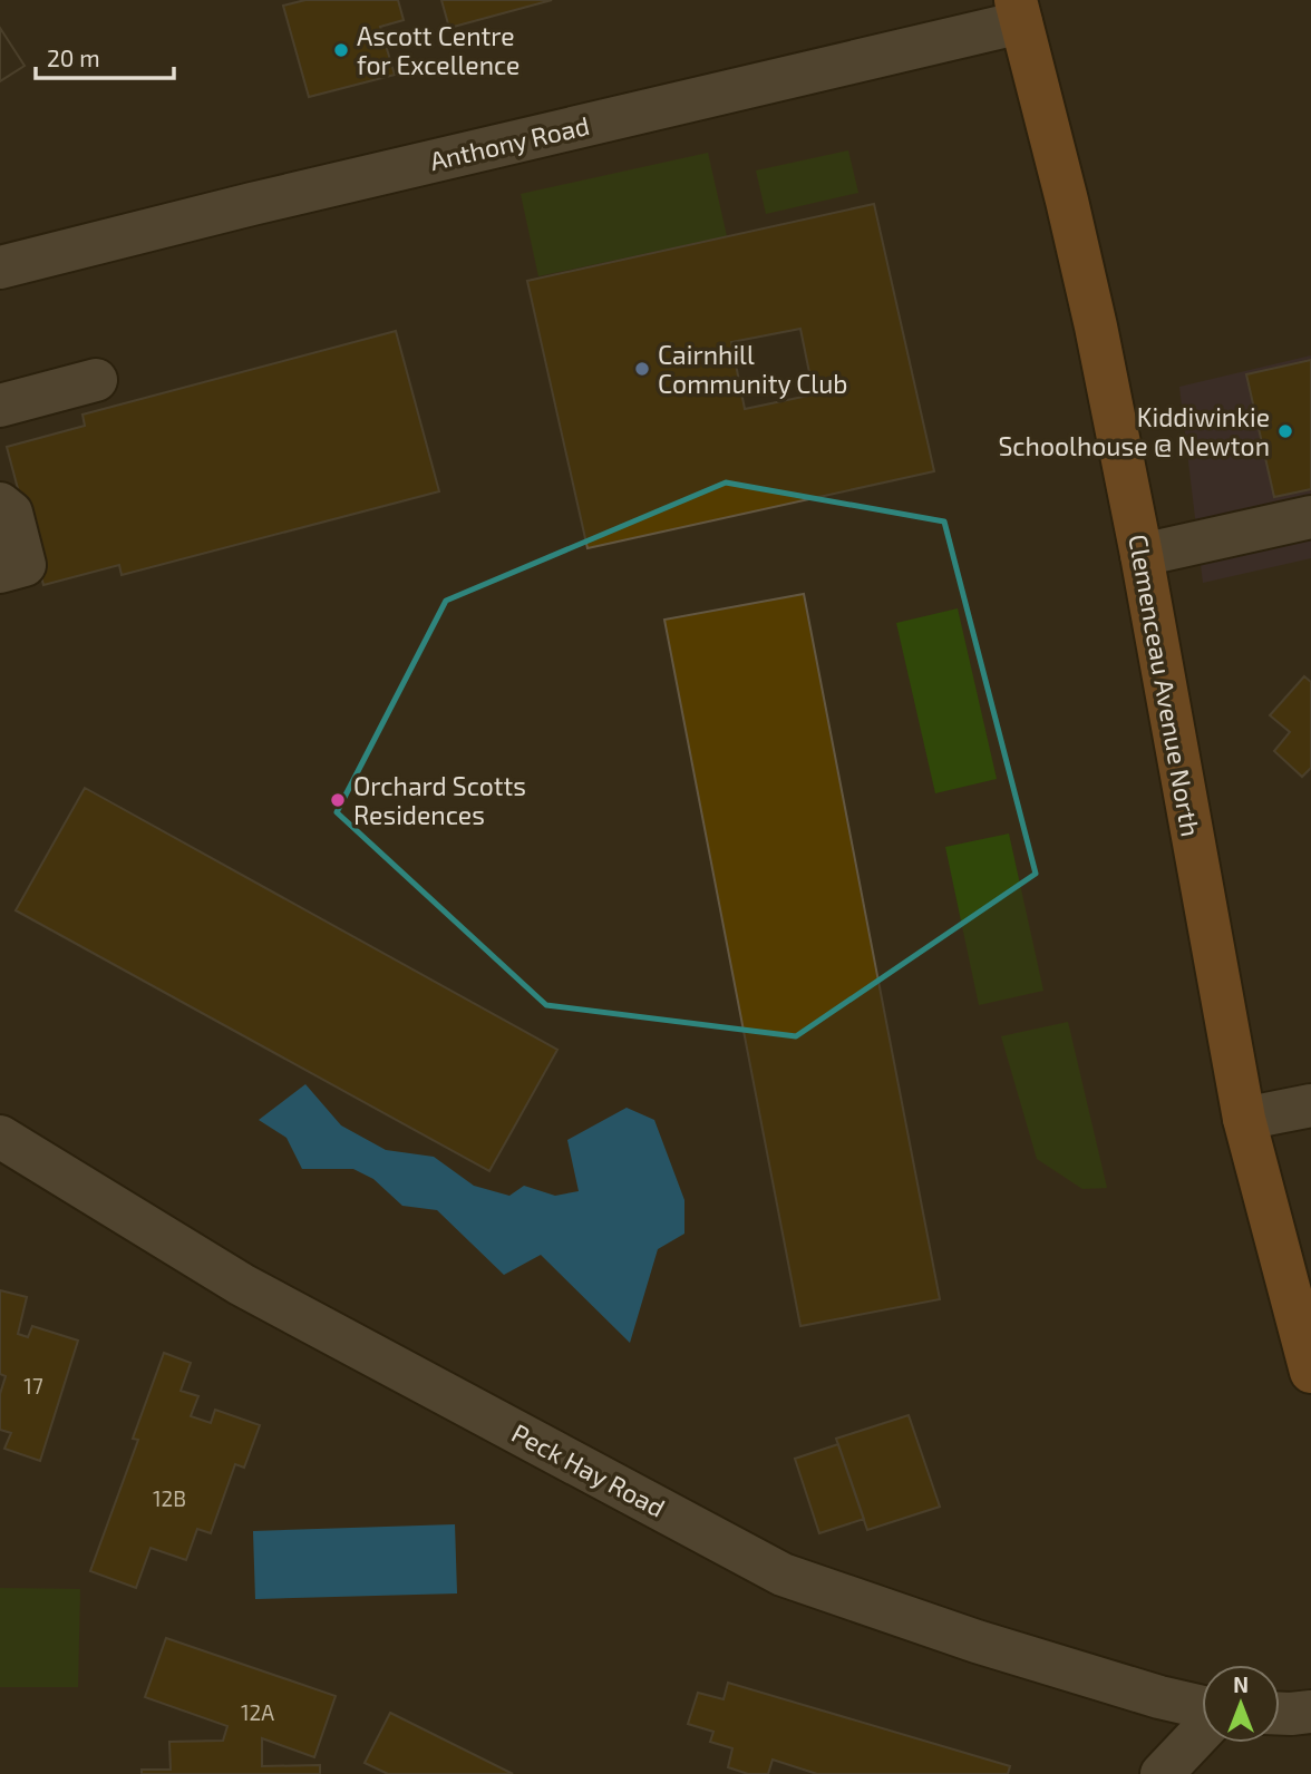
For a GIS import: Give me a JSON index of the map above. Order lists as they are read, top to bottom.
{
  "streets": {
    "main road": ["Clemenceau Avenue North"],
    "street": ["Anthony Road", "Peck Hay Road"]
  },
  "crossings": [
    ["Anthony Road", "Clemenceau Avenue North"]
  ],
  "places": [
    "Ascott Centre for Excellence",
    "Cairnhill Community Club",
    "Kiddiwinkie Schoolhouse @ Newton",
    "Orchard Scotts Residences"
  ],
  "house_numbers": ["17", "12B", "12A"],
  "scale_bar": "20 m",
  "north": "top"
}
